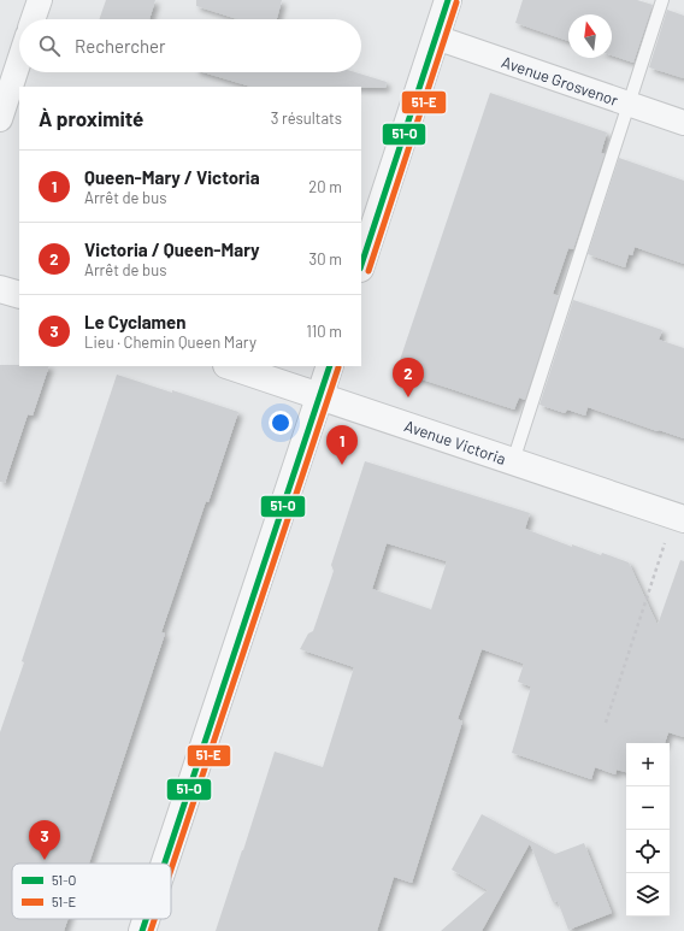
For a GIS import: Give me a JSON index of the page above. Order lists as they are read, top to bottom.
{
  "streets": {
    "street": ["Avenue Grosvenor", "Avenue Victoria"]
  },
  "lines": ["transit line 51-O", "transit line 51-E"],
  "legend": ["51-O", "51-E"],
  "north": "top",
  "page": {
    "search": "Rechercher",
    "heading": ["À proximité", "3 résultats"],
    "list": [
      {
        "mark": "1",
        "name": "Queen-Mary / Victoria",
        "note": "Arrêt de bus",
        "value": "20 m"
      },
      {
        "mark": "2",
        "name": "Victoria / Queen-Mary",
        "note": "Arrêt de bus",
        "value": "30 m"
      },
      {
        "mark": "3",
        "name": "Le Cyclamen",
        "note": "Lieu · Chemin Queen Mary",
        "value": "110 m"
      }
    ],
    "pins": ["2", "1", "3"],
    "map_buttons": ["+", "−"]
  }
}
